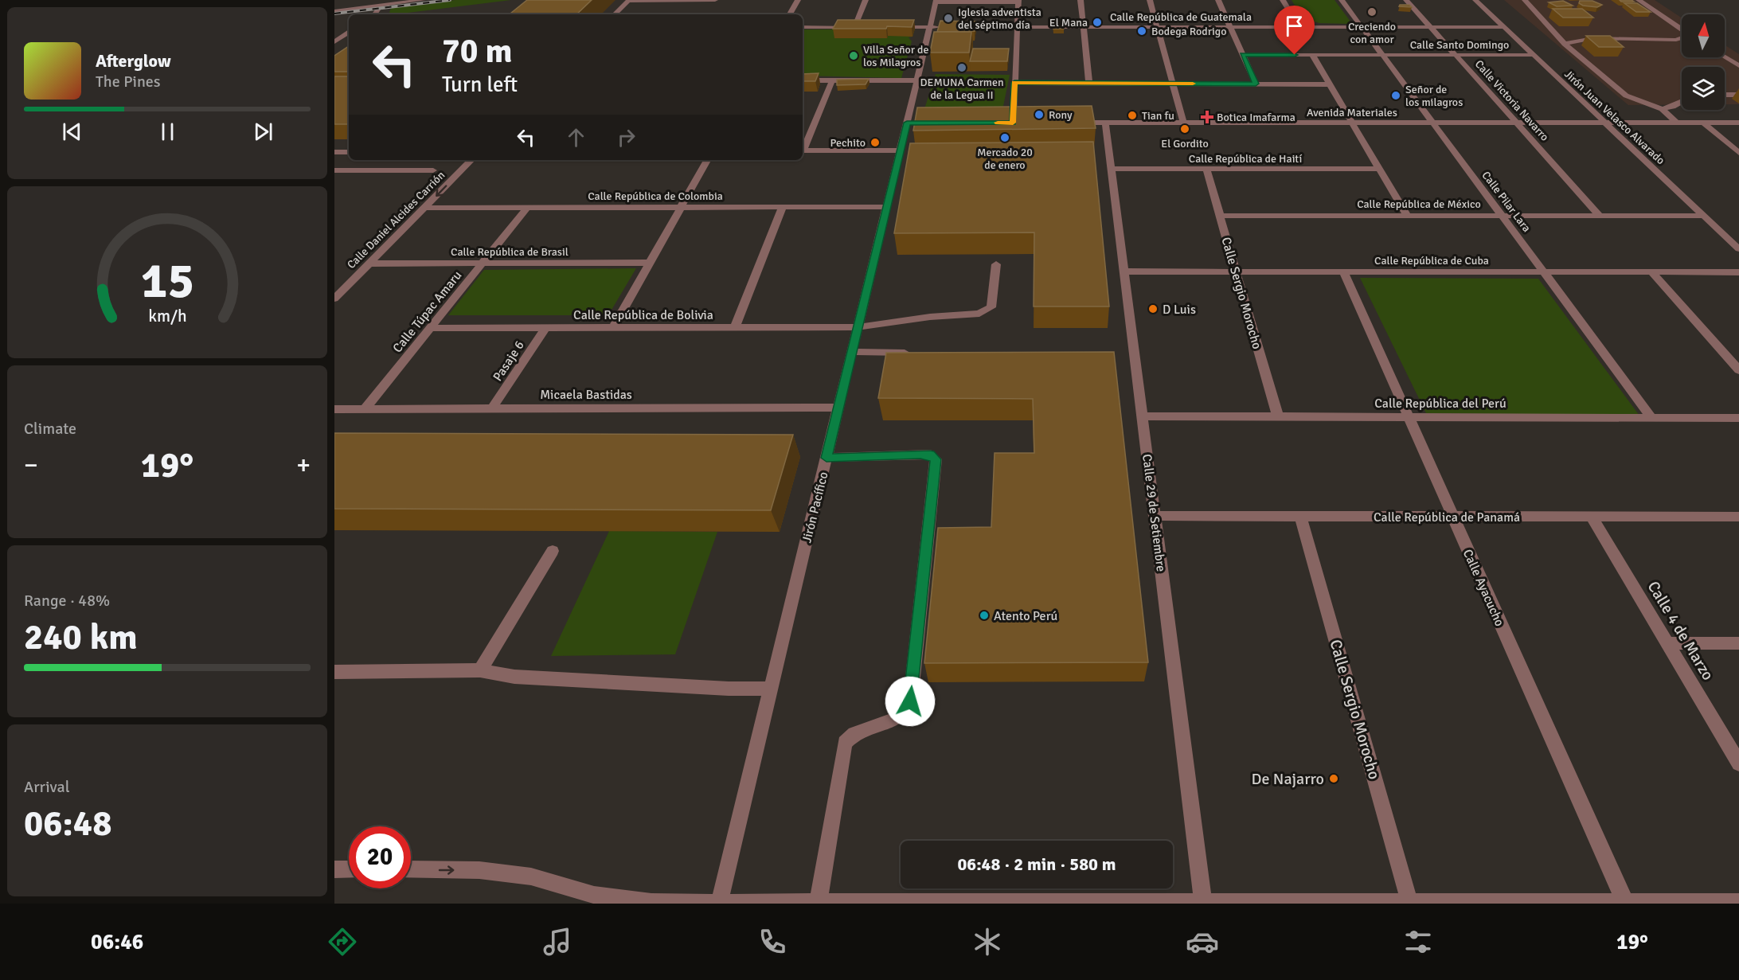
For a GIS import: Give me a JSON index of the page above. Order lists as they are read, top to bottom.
{
  "streets": {
    "street": [
      "Calle República de Guatemala",
      "Calle Santo Domingo",
      "Calle Victoria Navarro",
      "Avenida Materiales",
      "Jirón Juan Velasco Alvarado",
      "Calle República de Haití",
      "Calle República de Colombia",
      "Calle Pilar Lara",
      "Calle República de México",
      "Calle Daniel Alcides Carrión",
      "Calle República de Brasil",
      "Calle República de Cuba",
      "Calle Sergio Morocho",
      "Calle Túpac Amaru",
      "Calle República de Bolivia",
      "Pasaje 6",
      "Micaela Bastidas",
      "Calle República del Perú",
      "Jirón Pacífico",
      "Calle 29 de Setiembre",
      "Calle República de Panamá",
      "Calle Ayacucho",
      "Calle 4 de Marzo"
    ]
  },
  "crossings": [
    ["Calle República de Guatemala", "Calle Victoria Navarro"],
    ["Calle República de Guatemala", "Jirón Juan Velasco Alvarado"],
    ["Calle República de Guatemala", "Calle Pilar Lara"],
    ["Calle Santo Domingo", "Calle Victoria Navarro"],
    ["Calle Santo Domingo", "Jirón Juan Velasco Alvarado"],
    ["Calle Santo Domingo", "Calle Pilar Lara"],
    ["Calle Victoria Navarro", "Avenida Materiales"],
    ["Calle Victoria Navarro", "Calle República de México"],
    ["Avenida Materiales", "Jirón Juan Velasco Alvarado"],
    ["Avenida Materiales", "Calle Pilar Lara"],
    ["Avenida Materiales", "Calle 29 de Setiembre"],
    ["Jirón Juan Velasco Alvarado", "Calle República de México"],
    ["Calle República de Haití", "Calle Sergio Morocho"],
    ["Calle República de Haití", "Calle 29 de Setiembre"],
    ["Calle República de Colombia", "Calle Daniel Alcides Carrión"],
    ["Calle República de Colombia", "Calle Túpac Amaru"],
    ["Calle República de Colombia", "Jirón Pacífico"],
    ["Calle Pilar Lara", "Calle República de México"],
    ["Calle Pilar Lara", "Calle República de Cuba"],
    ["Calle Pilar Lara", "Calle República del Perú"],
    ["Calle República de México", "Calle Sergio Morocho"],
    ["Calle Daniel Alcides Carrión", "Calle República de Brasil"],
    ["Calle República de Brasil", "Calle Túpac Amaru"],
    ["Calle República de Cuba", "Calle Sergio Morocho"],
    ["Calle República de Cuba", "Calle 29 de Setiembre"],
    ["Calle República de Cuba", "Calle Ayacucho"],
    ["Calle Sergio Morocho", "Calle República del Perú"],
    ["Calle Sergio Morocho", "Calle República de Panamá"],
    ["Calle Túpac Amaru", "Calle República de Bolivia"],
    ["Calle Túpac Amaru", "Micaela Bastidas"],
    ["Calle República de Bolivia", "Pasaje 6"],
    ["Calle República de Bolivia", "Jirón Pacífico"],
    ["Pasaje 6", "Micaela Bastidas"],
    ["Micaela Bastidas", "Jirón Pacífico"],
    ["Calle República del Perú", "Calle 29 de Setiembre"],
    ["Calle República del Perú", "Calle Ayacucho"],
    ["Calle 29 de Setiembre", "Calle República de Panamá"],
    ["Calle República de Panamá", "Calle Ayacucho"],
    ["Calle República de Panamá", "Calle 4 de Marzo"]
  ],
  "places": {
    "other": [
      "Creciendo con amor",
      "Iglesia adventista del séptimo día",
      "El Mana",
      "Bodega Rodrigo",
      "Villa Señor de los Milagros",
      "DEMUNA Carmen de la Legua II",
      "Señor de los milagros",
      "Rony",
      "Tian fu",
      "El Gordito",
      "Mercado 20 de enero",
      "Pechito",
      "D Luis",
      "Atento Perú",
      "De Najarro"
    ],
    "health": ["Botica Imafarma"]
  },
  "north": "top",
  "page": {
    "turn": ["70 m", "Turn left"],
    "song": ["Afterglow", "The Pines"],
    "tile": [
      "Climate",
      ["Range · 48%", "240 km"],
      ["Arrival", "06:48"]
    ],
    "heat": ["−", "19°", "+"],
    "limit": "20",
    "trip": "06:48 · 2 min · 580 m",
    "tabs": ["06:46", "19°"],
    "gauge": ["15", "km/h"]
  }
}
